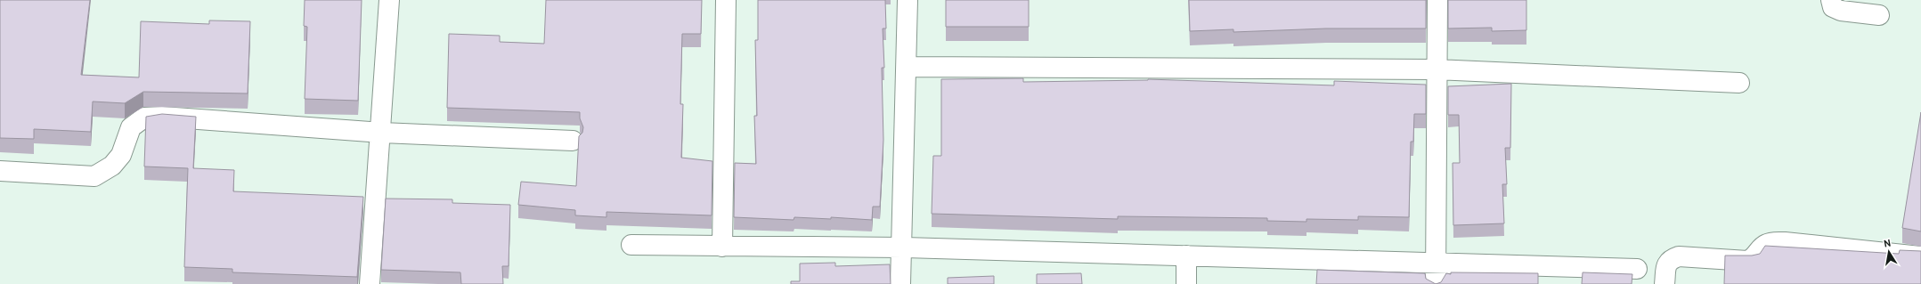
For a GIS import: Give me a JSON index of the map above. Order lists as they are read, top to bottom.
{
  "north": "top"
}
